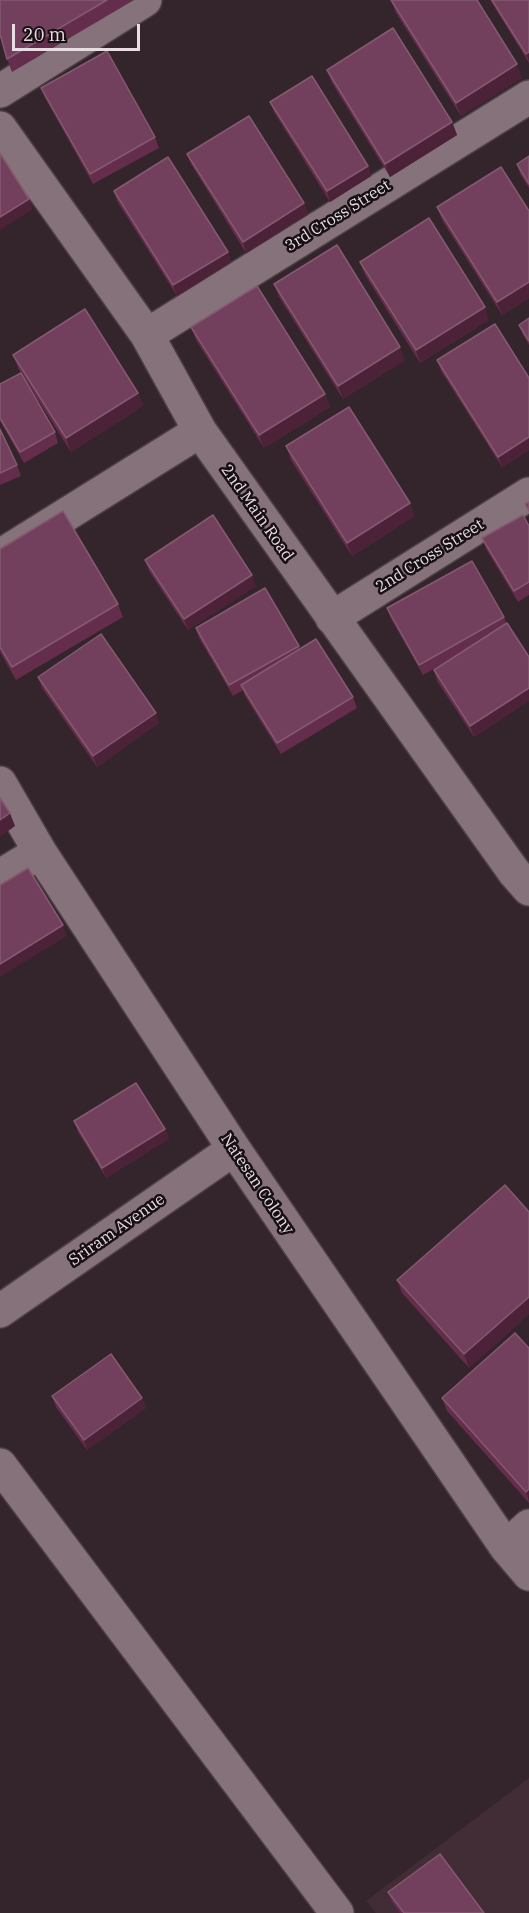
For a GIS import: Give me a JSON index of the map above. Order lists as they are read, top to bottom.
{
  "streets": {
    "street": [
      "3rd Cross Street",
      "2nd Main Road",
      "2nd Cross Street",
      "Natesan Colony",
      "Sriram Avenue"
    ]
  },
  "crossings": [
    ["3rd Cross Street", "2nd Main Road"],
    ["2nd Main Road", "2nd Cross Street"],
    ["Natesan Colony", "Sriram Avenue"]
  ],
  "scale_bar": "20 m"
}
